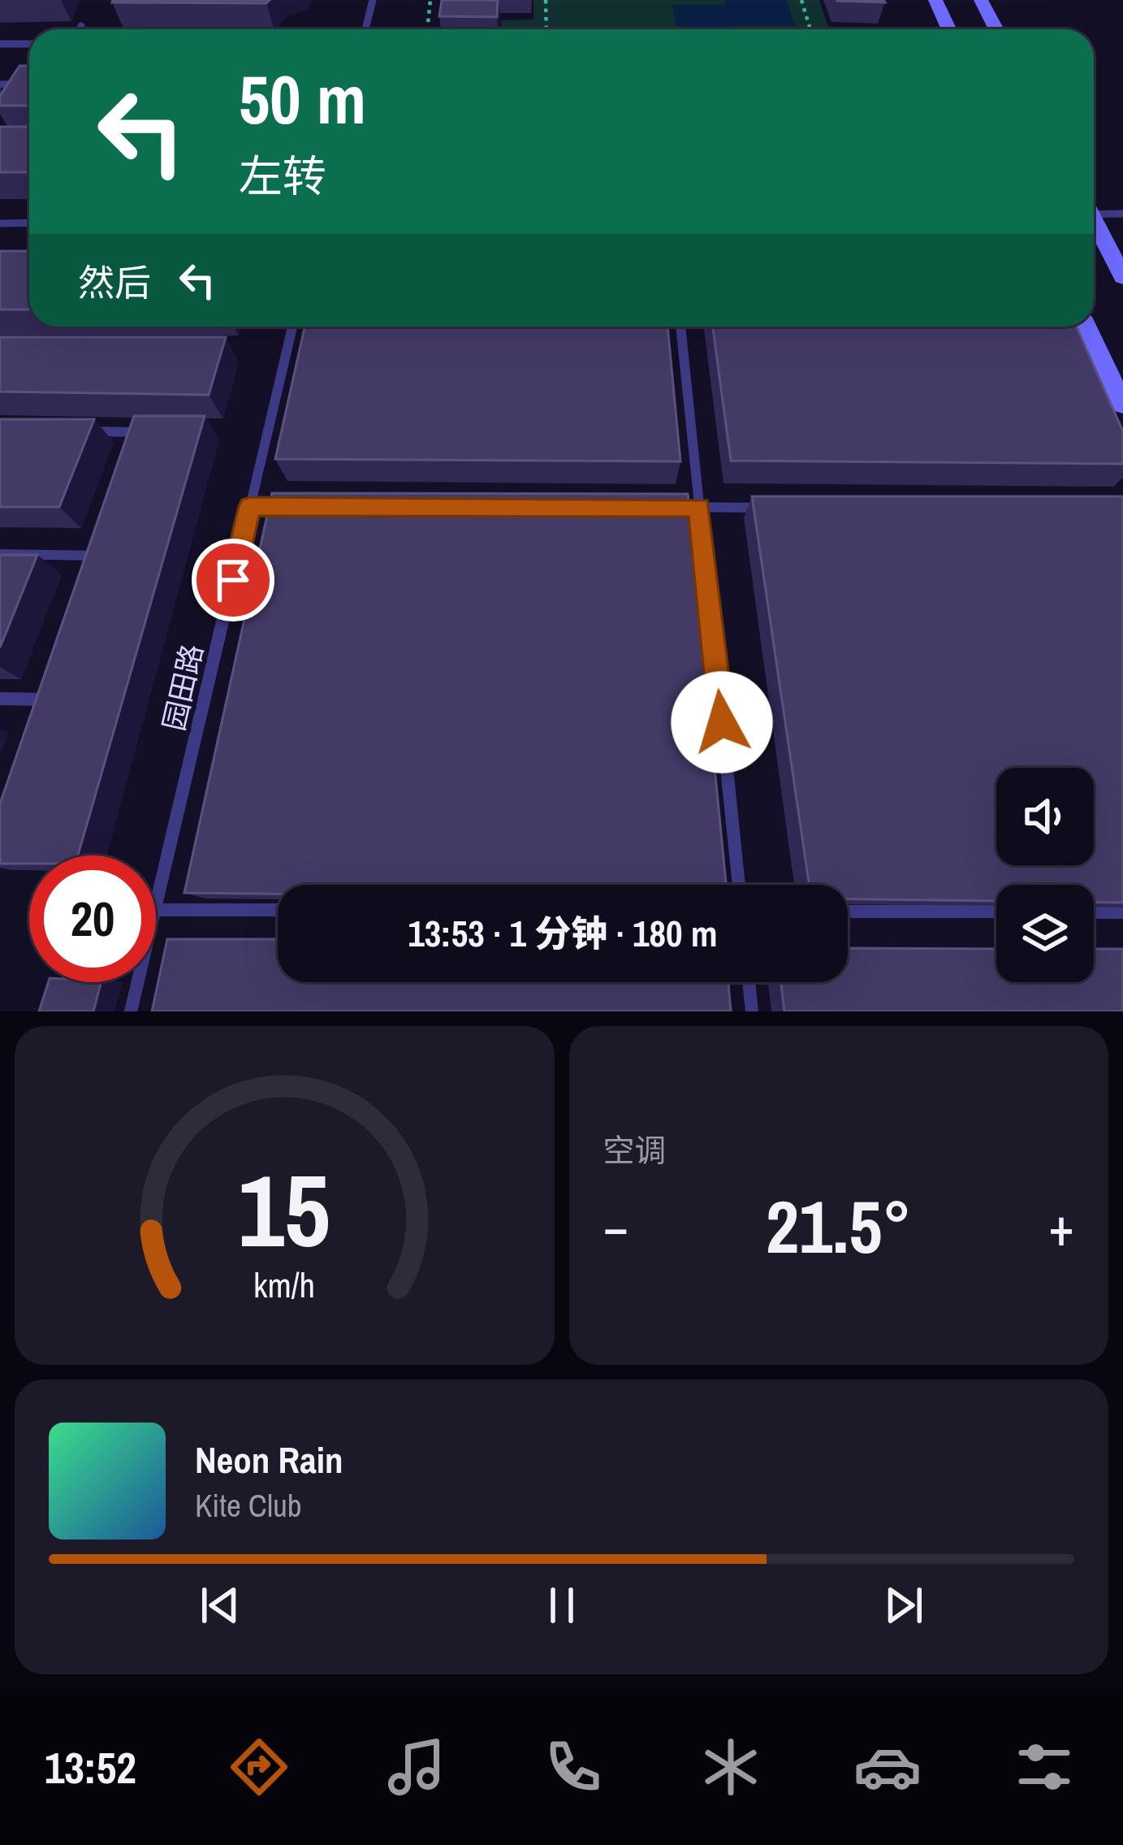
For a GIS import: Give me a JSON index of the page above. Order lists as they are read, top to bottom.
{
  "streets": {
    "lane": ["园田路"]
  },
  "page": {
    "turn": ["50 m", "左转"],
    "then": "然后",
    "limit": "20",
    "trip": "13:53 · 1 分钟 · 180 m",
    "tile": "空调",
    "heat": ["−", "21.5°", "+"],
    "song": ["Neon Rain", "Kite Club"],
    "tabs": "13:52",
    "gauge": ["15", "km/h"]
  }
}
